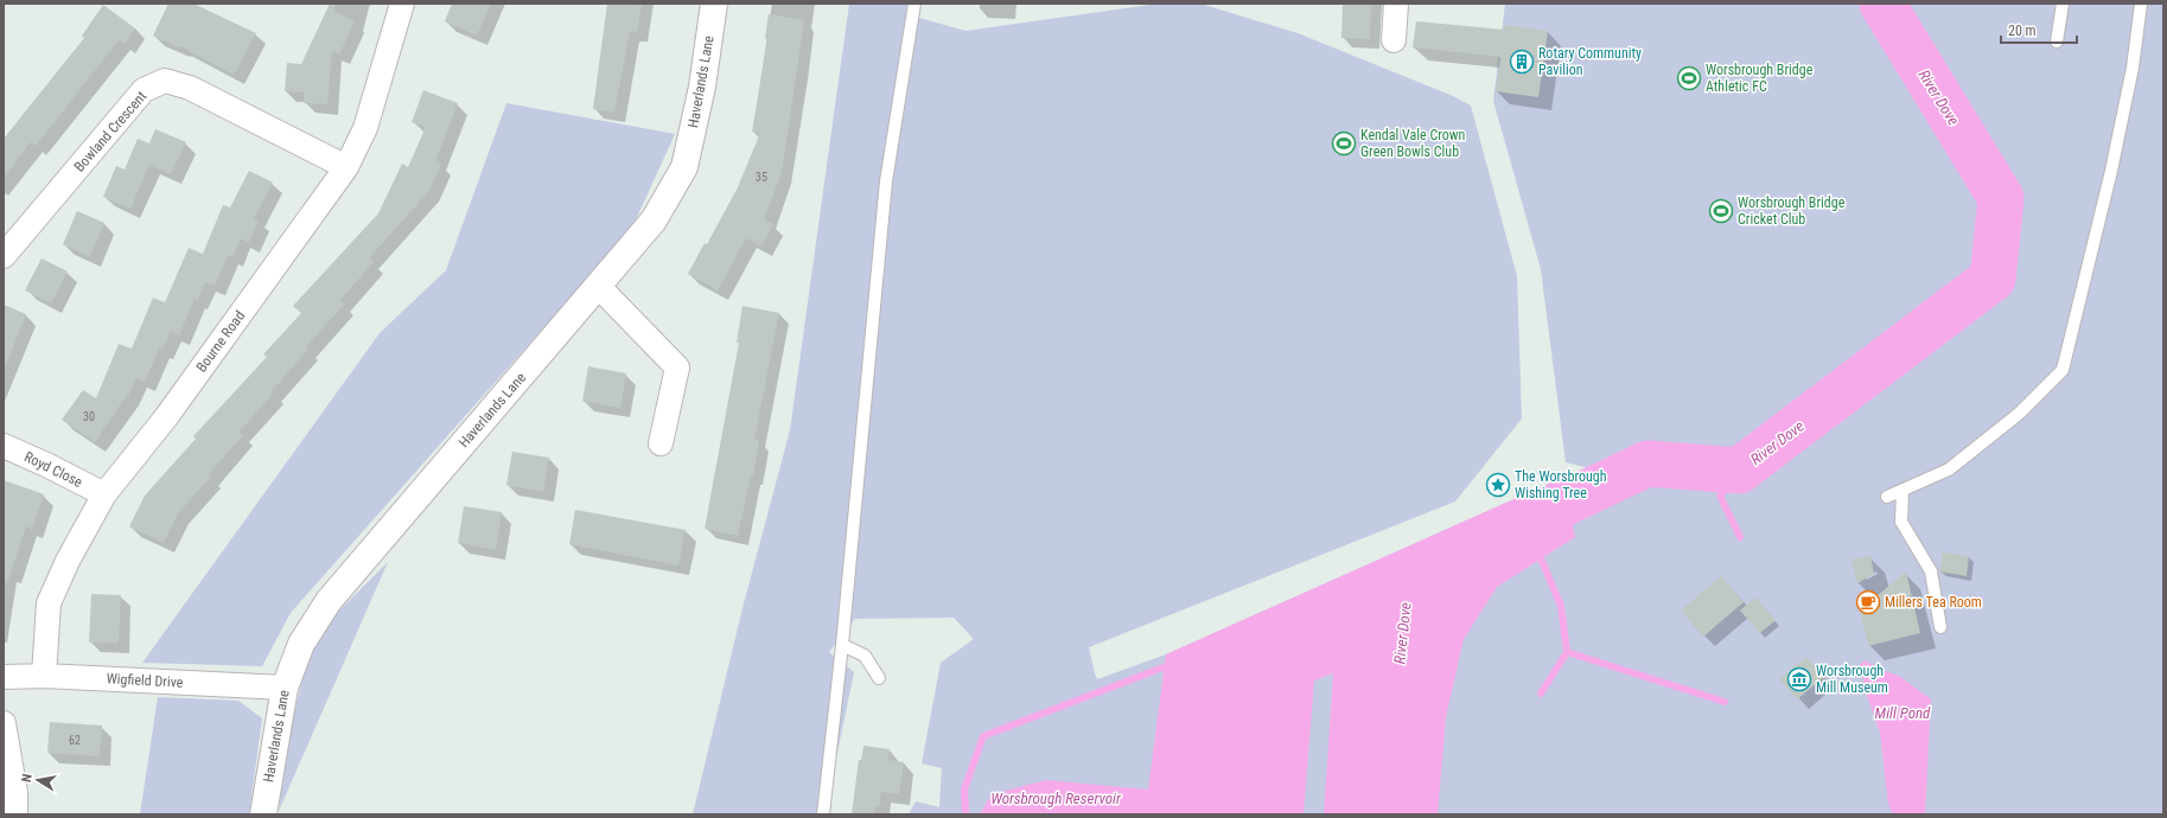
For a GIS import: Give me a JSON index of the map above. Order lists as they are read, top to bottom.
{
  "streets": {
    "street": [
      "Haverlands Lane",
      "Bowland Crescent",
      "Bourne Road",
      "Royd Close",
      "Wigfield Drive"
    ]
  },
  "crossings": [
    ["Haverlands Lane", "Wigfield Drive"],
    ["Bowland Crescent", "Bourne Road"],
    ["Bourne Road", "Royd Close"],
    ["Bourne Road", "Wigfield Drive"]
  ],
  "water": ["River Dove", "Mill Pond", "Worsbrough Reservoir"],
  "places": {
    "building": ["Rotary Community Pavilion"],
    "sports": ["Worsbrough Bridge Athletic FC", "Kendal Vale Crown Green Bowls Club", "Worsbrough Bridge Cricket Club"],
    "place": ["The Worsbrough Wishing Tree"],
    "cafe": ["Millers Tea Room"],
    "museum": ["Worsbrough Mill Museum"]
  },
  "house_numbers": ["35", "30", "62"],
  "scale_bar": "20 m",
  "north": "left"
}
